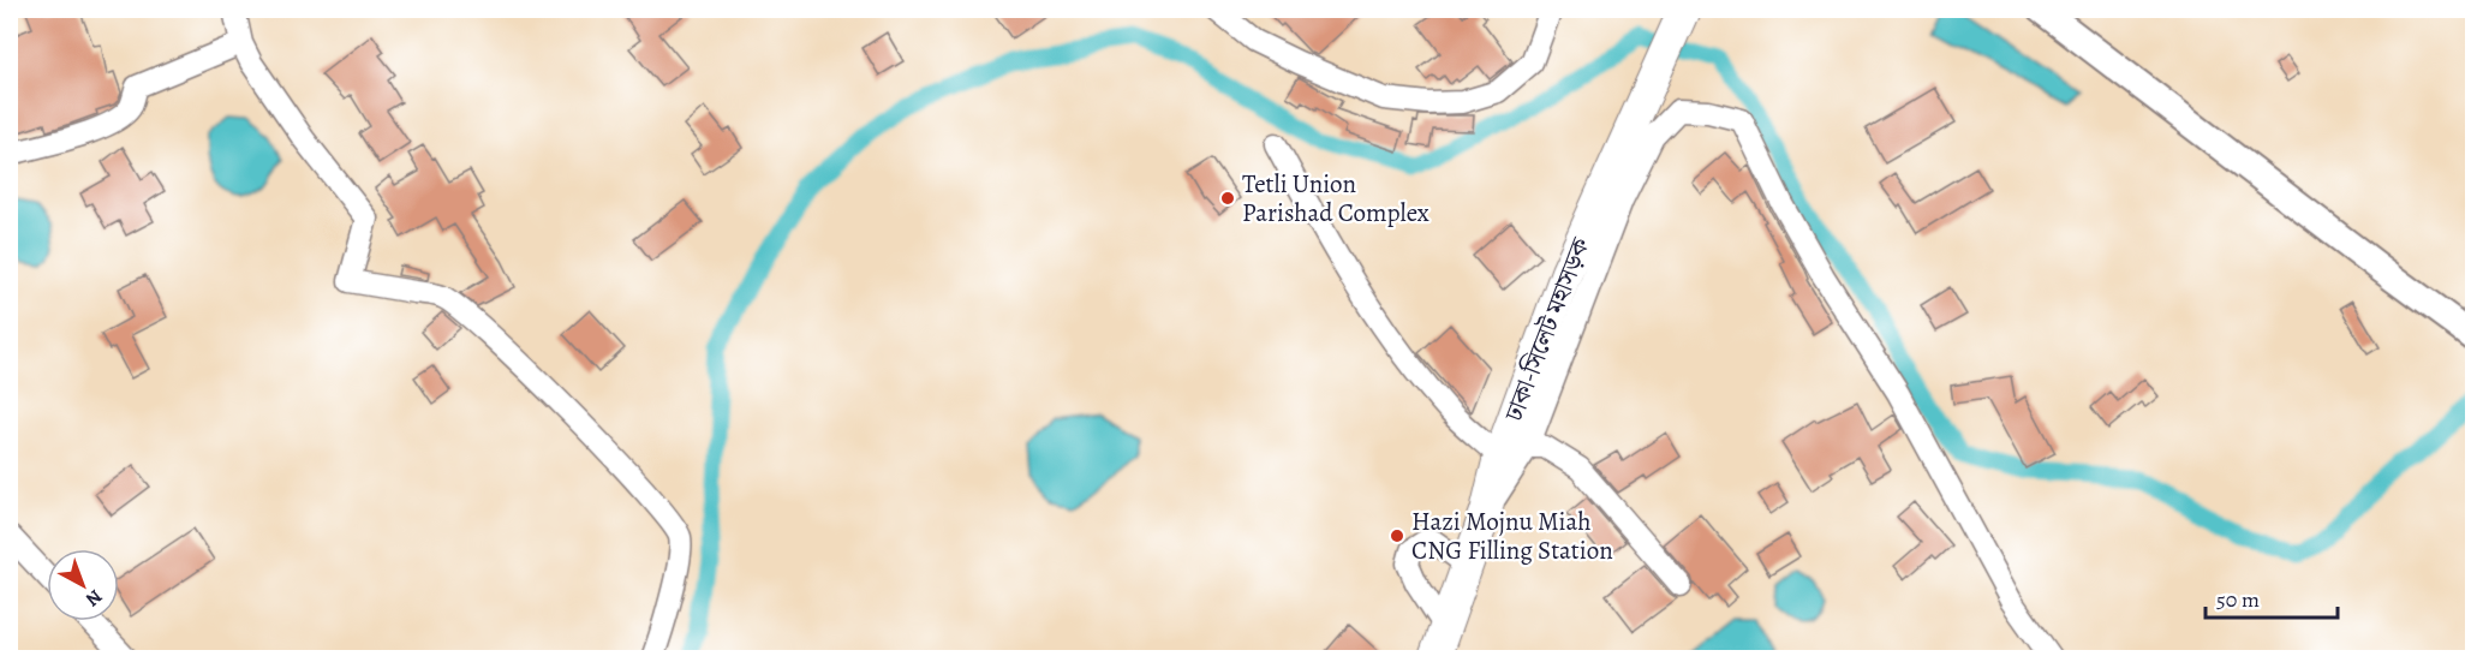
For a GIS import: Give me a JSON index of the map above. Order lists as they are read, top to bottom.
{
  "streets": {
    "highway": ["ঢাকা-সিলেট মহাসড়ক"]
  },
  "places": ["Tetli Union Parishad Complex", "Hazi Mojnu Miah CNG Filling Station"],
  "scale_bar": "50 m",
  "north": "bottom right"
}
